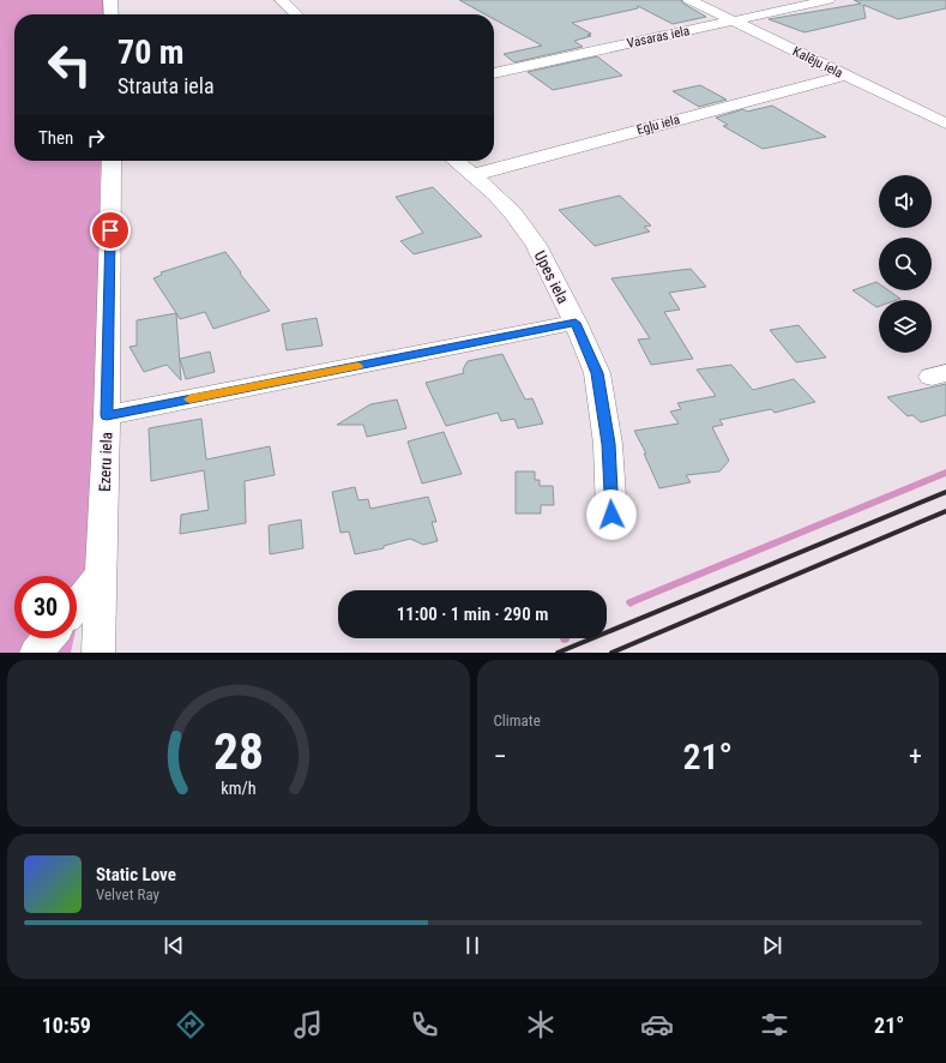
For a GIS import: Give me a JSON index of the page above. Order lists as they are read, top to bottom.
{
  "streets": {
    "street": [
      "Vasaras iela",
      "Kalēju iela",
      "Egļu iela",
      "Upes iela",
      "Ezeru iela"
    ]
  },
  "crossings": [
    ["Vasaras iela", "Kalēju iela"],
    ["Kalēju iela", "Egļu iela"],
    ["Egļu iela", "Upes iela"]
  ],
  "page": {
    "turn": ["70 m", "Strauta iela"],
    "then": "Then",
    "limit": "30",
    "trip": "11:00 · 1 min · 290 m",
    "tile": "Climate",
    "heat": ["−", "21°", "+"],
    "song": ["Static Love", "Velvet Ray"],
    "tabs": ["10:59", "21°"],
    "gauge": ["28", "km/h"]
  }
}
